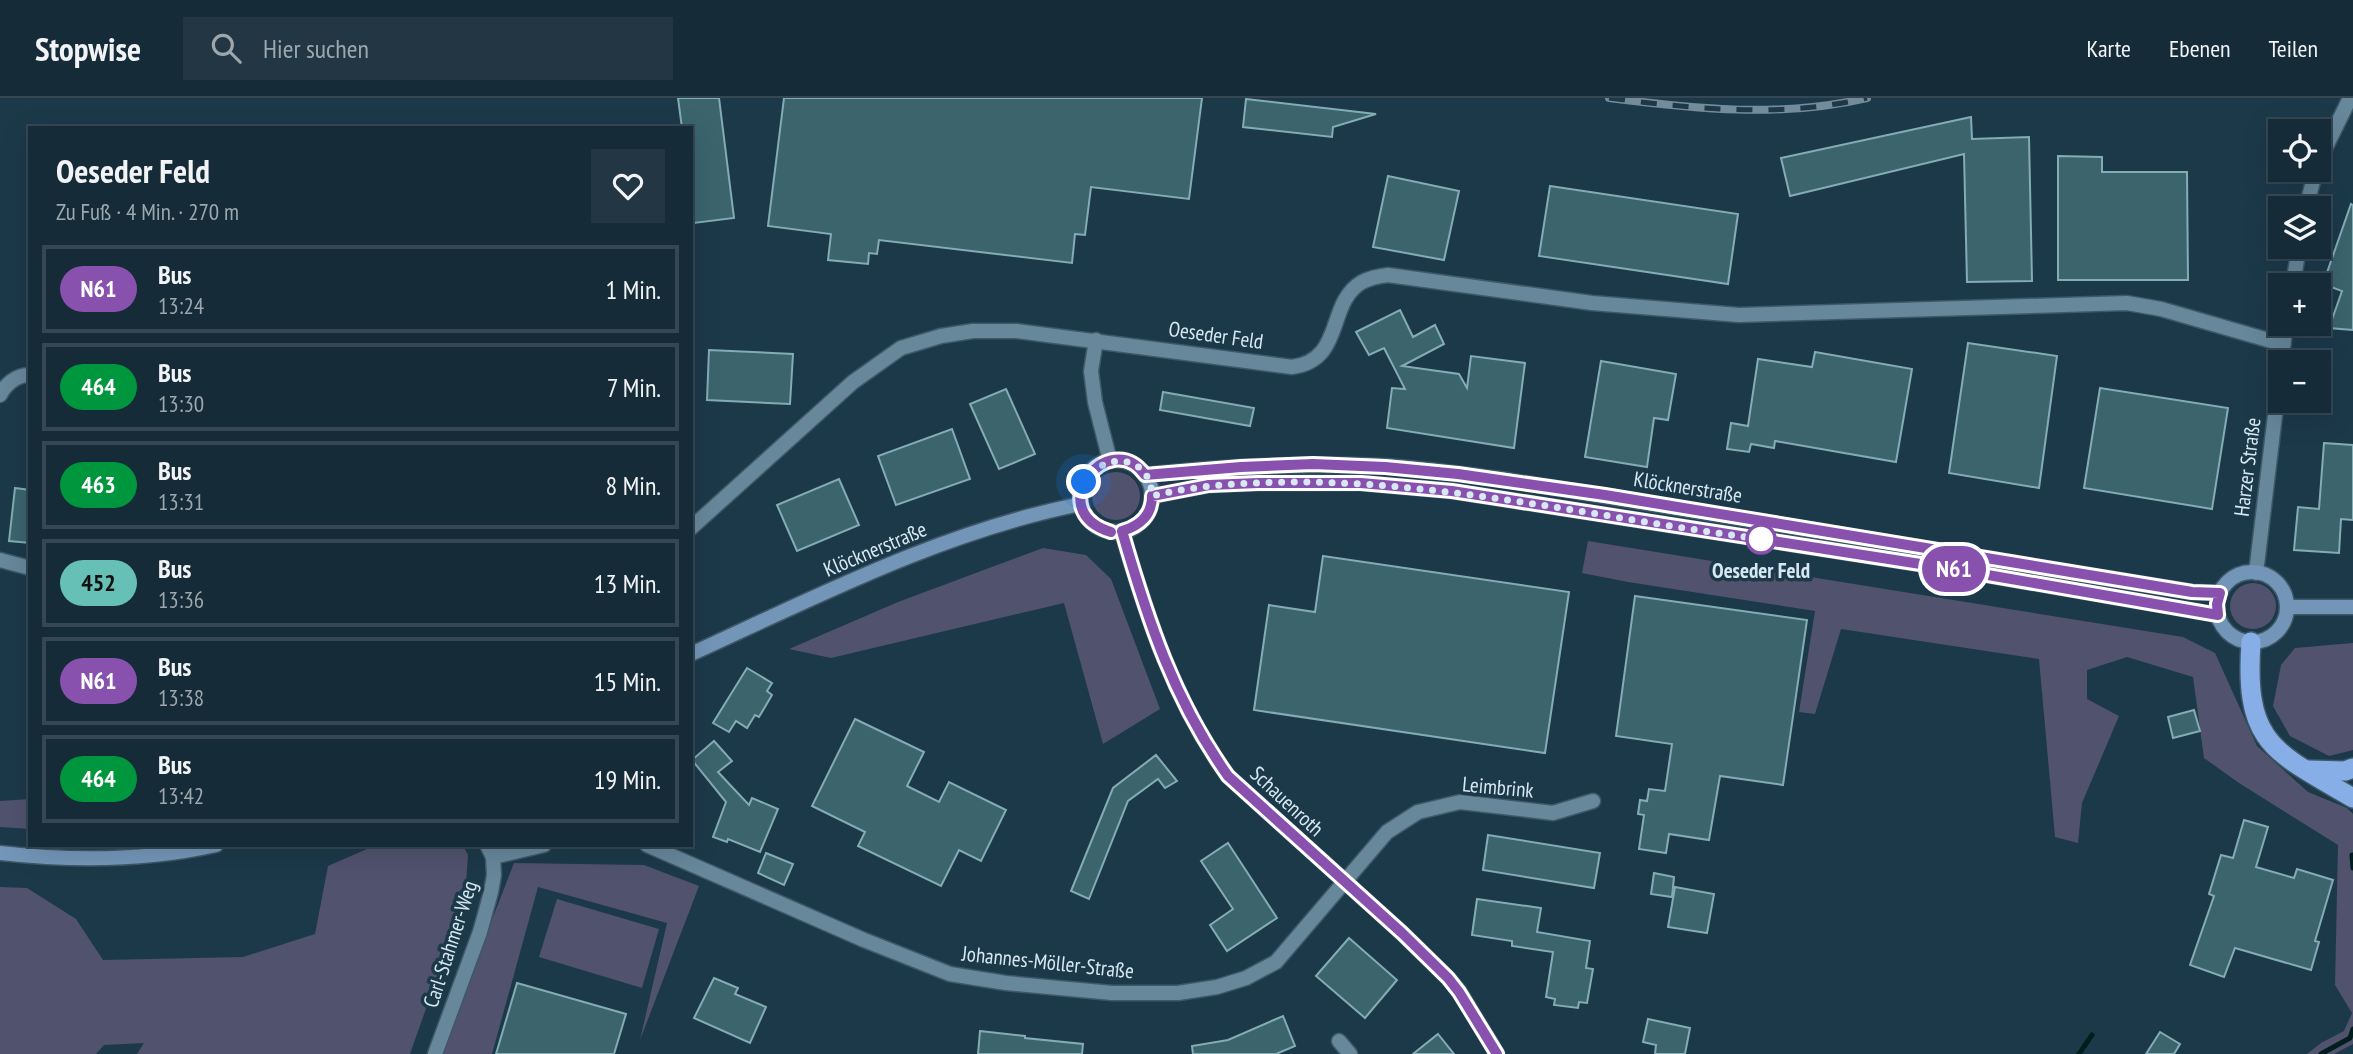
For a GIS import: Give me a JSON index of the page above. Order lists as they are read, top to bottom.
{
  "streets": {
    "main road": ["Klöcknerstraße"],
    "street": [
      "Oeseder Feld",
      "Harzer Straße",
      "Leimbrink",
      "Schauenroth",
      "Carl-Stahmer-Weg",
      "Johannes-Möller-Straße"
    ]
  },
  "crossings": [
    ["Oeseder Feld", "Harzer Straße"],
    ["Harzer Straße", "Klöcknerstraße"],
    ["Klöcknerstraße", "Schauenroth"],
    ["Leimbrink", "Schauenroth"],
    ["Leimbrink", "Johannes-Möller-Straße"],
    ["Schauenroth", "Johannes-Möller-Straße"]
  ],
  "places": ["Oeseder Feld"],
  "lines": ["bus line N61"],
  "page": {
    "header": "Stopwise",
    "search": "Hier suchen",
    "nav": ["Karte", "Ebenen", "Teilen"],
    "on_map": "N61",
    "map_buttons": ["+", "−"],
    "heading": ["Oeseder Feld", "Zu Fuß · 4 Min. · 270 m"],
    "list": [
      {
        "mark": "N61",
        "name": "Bus",
        "note": "13:24",
        "value": "1 Min."
      },
      {
        "mark": "464",
        "name": "Bus",
        "note": "13:30",
        "value": "7 Min."
      },
      {
        "mark": "463",
        "name": "Bus",
        "note": "13:31",
        "value": "8 Min."
      },
      {
        "mark": "452",
        "name": "Bus",
        "note": "13:36",
        "value": "13 Min."
      },
      {
        "mark": "N61",
        "name": "Bus",
        "note": "13:38",
        "value": "15 Min."
      },
      {
        "mark": "464",
        "name": "Bus",
        "note": "13:42",
        "value": "19 Min."
      }
    ]
  }
}
